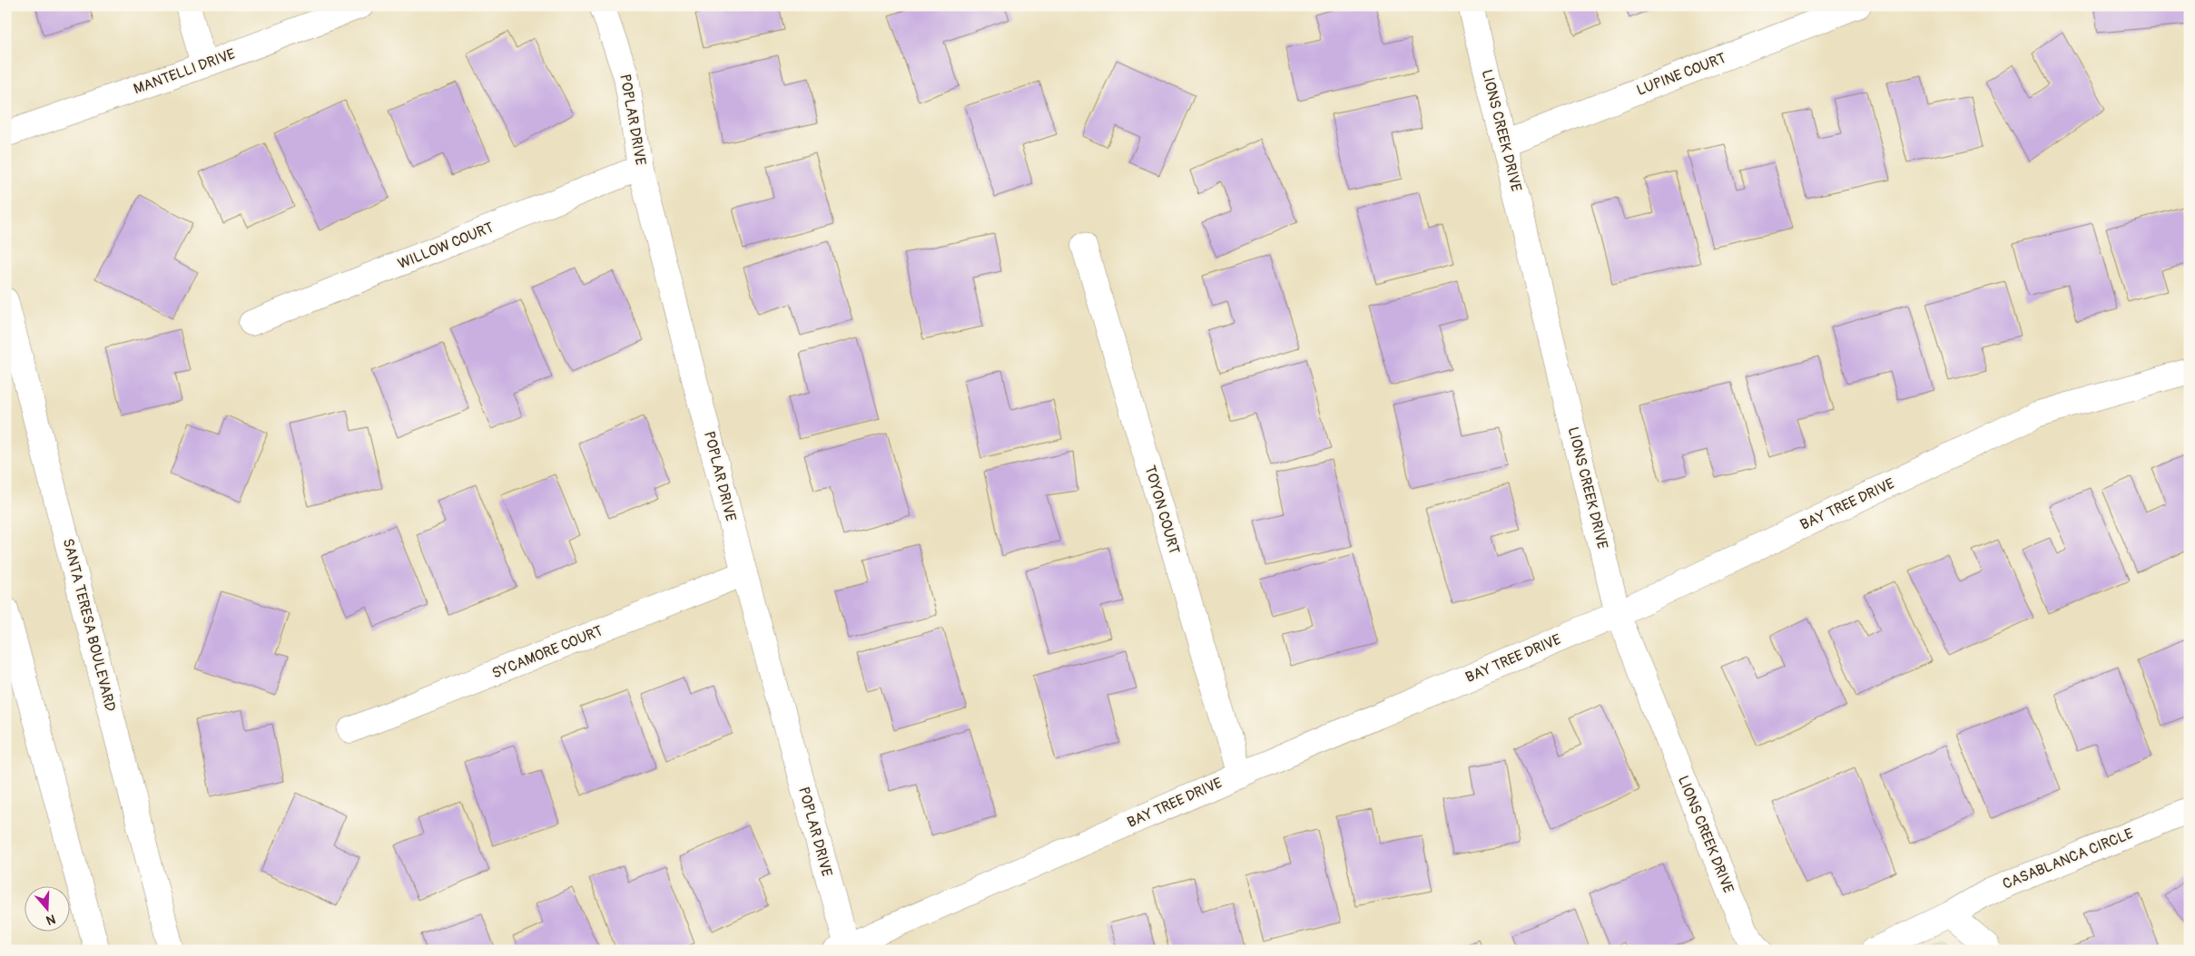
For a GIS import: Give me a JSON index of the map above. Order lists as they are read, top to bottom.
{
  "streets": {
    "street": [
      "MANTELLI DRIVE",
      "LUPINE COURT",
      "POPLAR DRIVE",
      "LIONS CREEK DRIVE",
      "WILLOW COURT",
      "BAY TREE DRIVE",
      "TOYON COURT",
      "SANTA TERESA BOULEVARD",
      "SYCAMORE COURT",
      "CASABLANCA CIRCLE"
    ]
  },
  "crossings": [
    ["LUPINE COURT", "LIONS CREEK DRIVE"],
    ["POPLAR DRIVE", "WILLOW COURT"],
    ["POPLAR DRIVE", "BAY TREE DRIVE"],
    ["POPLAR DRIVE", "SYCAMORE COURT"],
    ["LIONS CREEK DRIVE", "BAY TREE DRIVE"],
    ["BAY TREE DRIVE", "TOYON COURT"]
  ],
  "north": "bottom"
}
